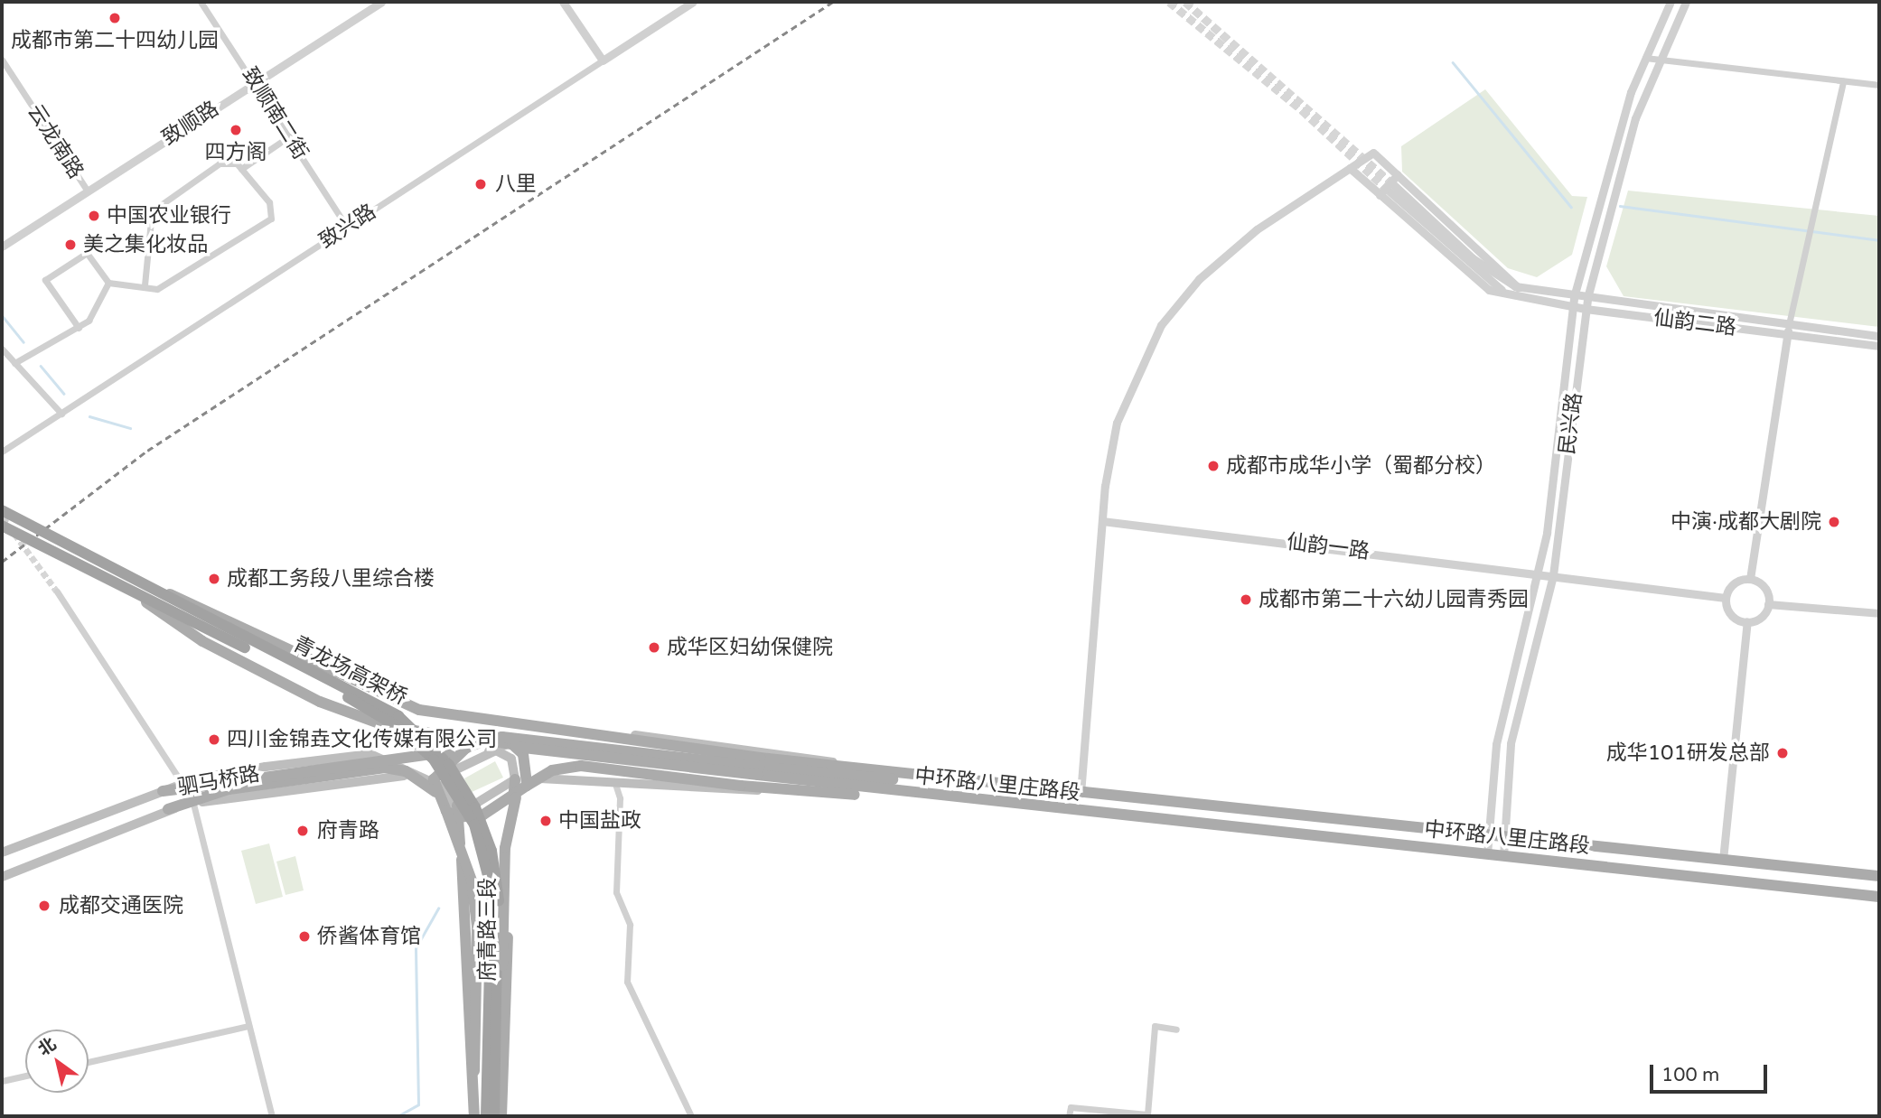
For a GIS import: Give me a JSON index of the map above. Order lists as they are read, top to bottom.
{
  "streets": {
    "highway": ["青龙场高架桥"],
    "main road": ["驷马桥路", "中环路八里庄路段", "府青路三段"],
    "street": [
      "致顺南二街",
      "致顺路",
      "云龙南路",
      "致兴路",
      "仙韵二路",
      "民兴路",
      "仙韵一路"
    ]
  },
  "crossings": [
    ["致顺南二街", "致顺路"],
    ["致顺南二街", "致兴路"],
    ["致顺路", "云龙南路"],
    ["仙韵二路", "民兴路"],
    ["民兴路", "仙韵一路"],
    ["民兴路", "中环路八里庄路段"],
    ["青龙场高架桥", "中环路八里庄路段"],
    ["驷马桥路", "府青路三段"]
  ],
  "places": [
    "成都市第二十四幼儿园",
    "四方阁",
    "八里",
    "中国农业银行",
    "美之集化妆品",
    "成都市成华小学（蜀都分校）",
    "中演·成都大剧院",
    "成都工务段八里综合楼",
    "成都市第二十六幼儿园青秀园",
    "成华区妇幼保健院",
    "四川金锦垚文化传媒有限公司",
    "成华101研发总部",
    "中国盐政",
    "府青路",
    "成都交通医院",
    "侨酱体育馆"
  ],
  "scale_bar": "100 m",
  "north": "top left"
}
